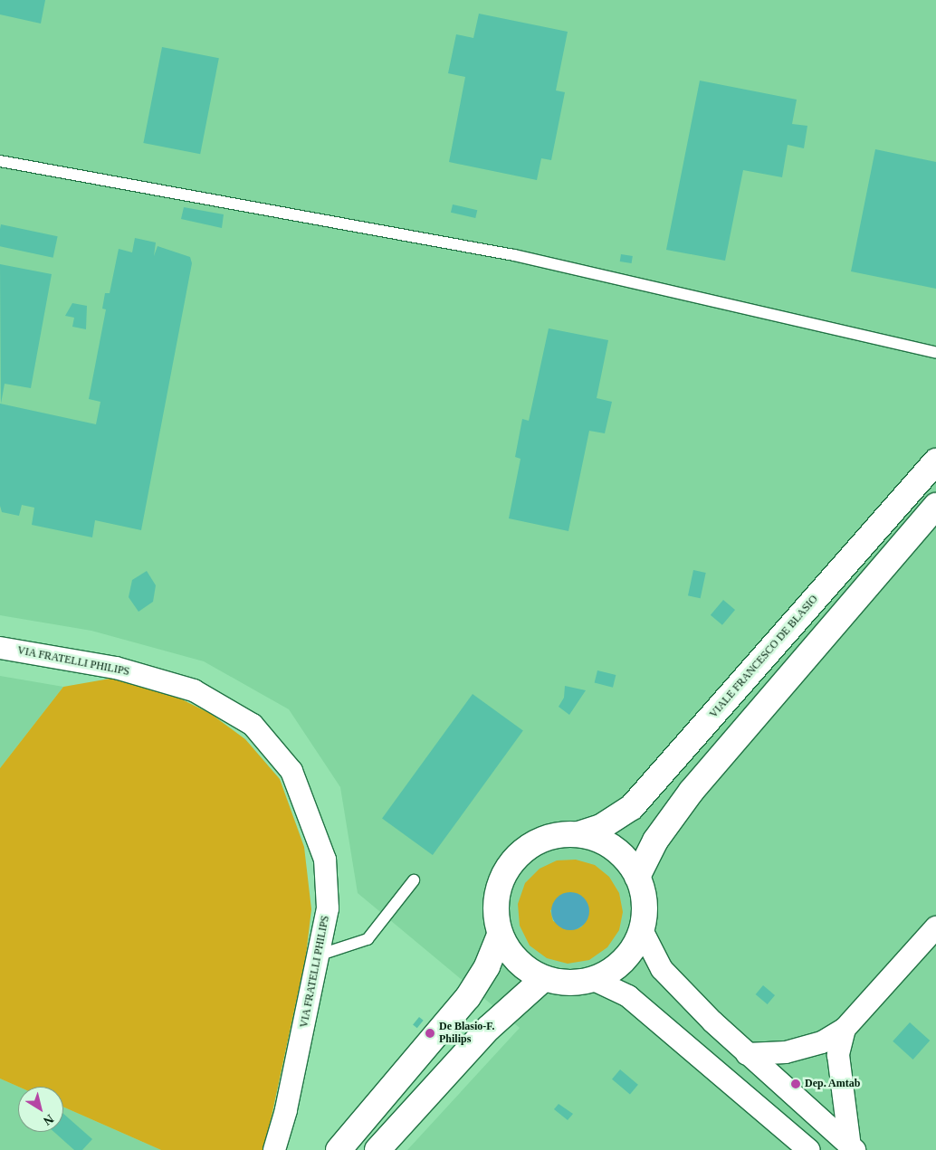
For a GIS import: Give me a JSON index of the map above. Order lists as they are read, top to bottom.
{
  "streets": {
    "street": ["VIALE FRANCESCO DE BLASIO", "VIA FRATELLI PHILIPS"]
  },
  "places": ["De Blasio-F. Philips", "Dep. Amtab"],
  "north": "bottom right"
}
